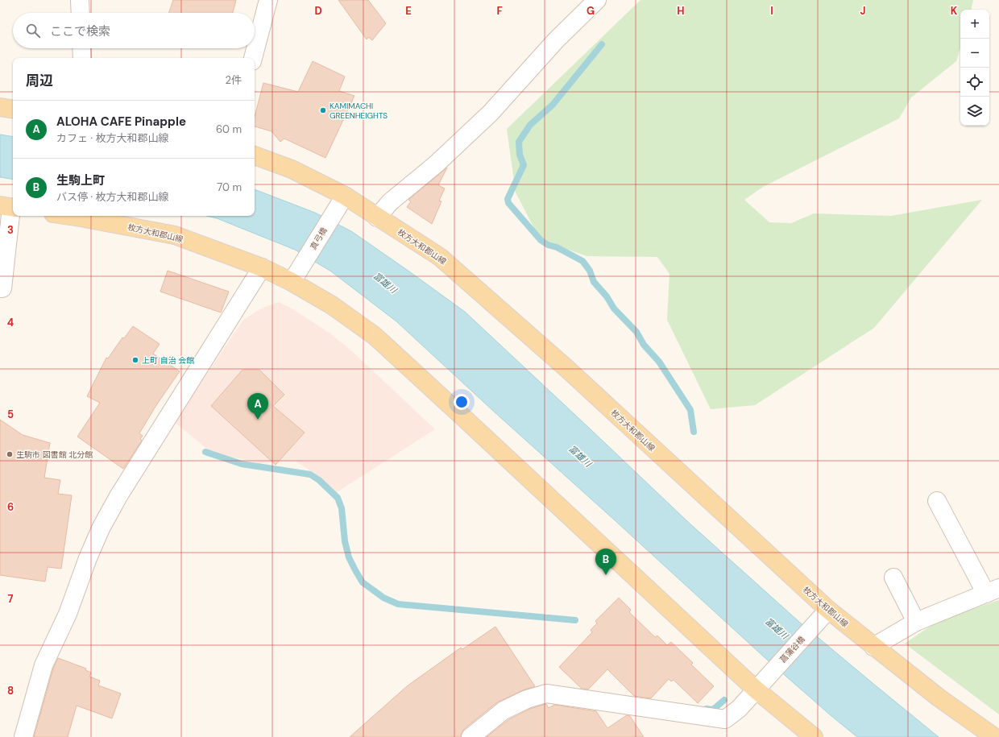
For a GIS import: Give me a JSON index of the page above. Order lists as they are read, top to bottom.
{
  "streets": {
    "main road": ["枚方大和郡山線"],
    "street": ["真弓橋", "菖蒲谷橋"]
  },
  "crossings": [
    ["枚方大和郡山線", "真弓橋"],
    ["枚方大和郡山線", "菖蒲谷橋"]
  ],
  "water": ["富雄川"],
  "places": ["KAMIMACHI GREENHEIGHTS", "上町 自治 会館", "生駒市 図書館 北分館"],
  "page": {
    "map_buttons": ["+", "−"],
    "search": "ここで検索",
    "heading": ["周辺", "2件"],
    "list": [
      {
        "mark": "A",
        "name": "ALOHA CAFE Pinapple",
        "note": "カフェ · 枚方大和郡山線",
        "value": "60 m"
      },
      {
        "mark": "B",
        "name": "生駒上町",
        "note": "バス停 · 枚方大和郡山線",
        "value": "70 m"
      }
    ],
    "pins": ["A", "B"]
  },
  "grid": {
    "columns": [
      "D",
      "E",
      "F",
      "G",
      "H",
      "I",
      "J",
      "K"
    ],
    "rows": [
      "3",
      "4",
      "5",
      "6",
      "7",
      "8"
    ]
  }
}
